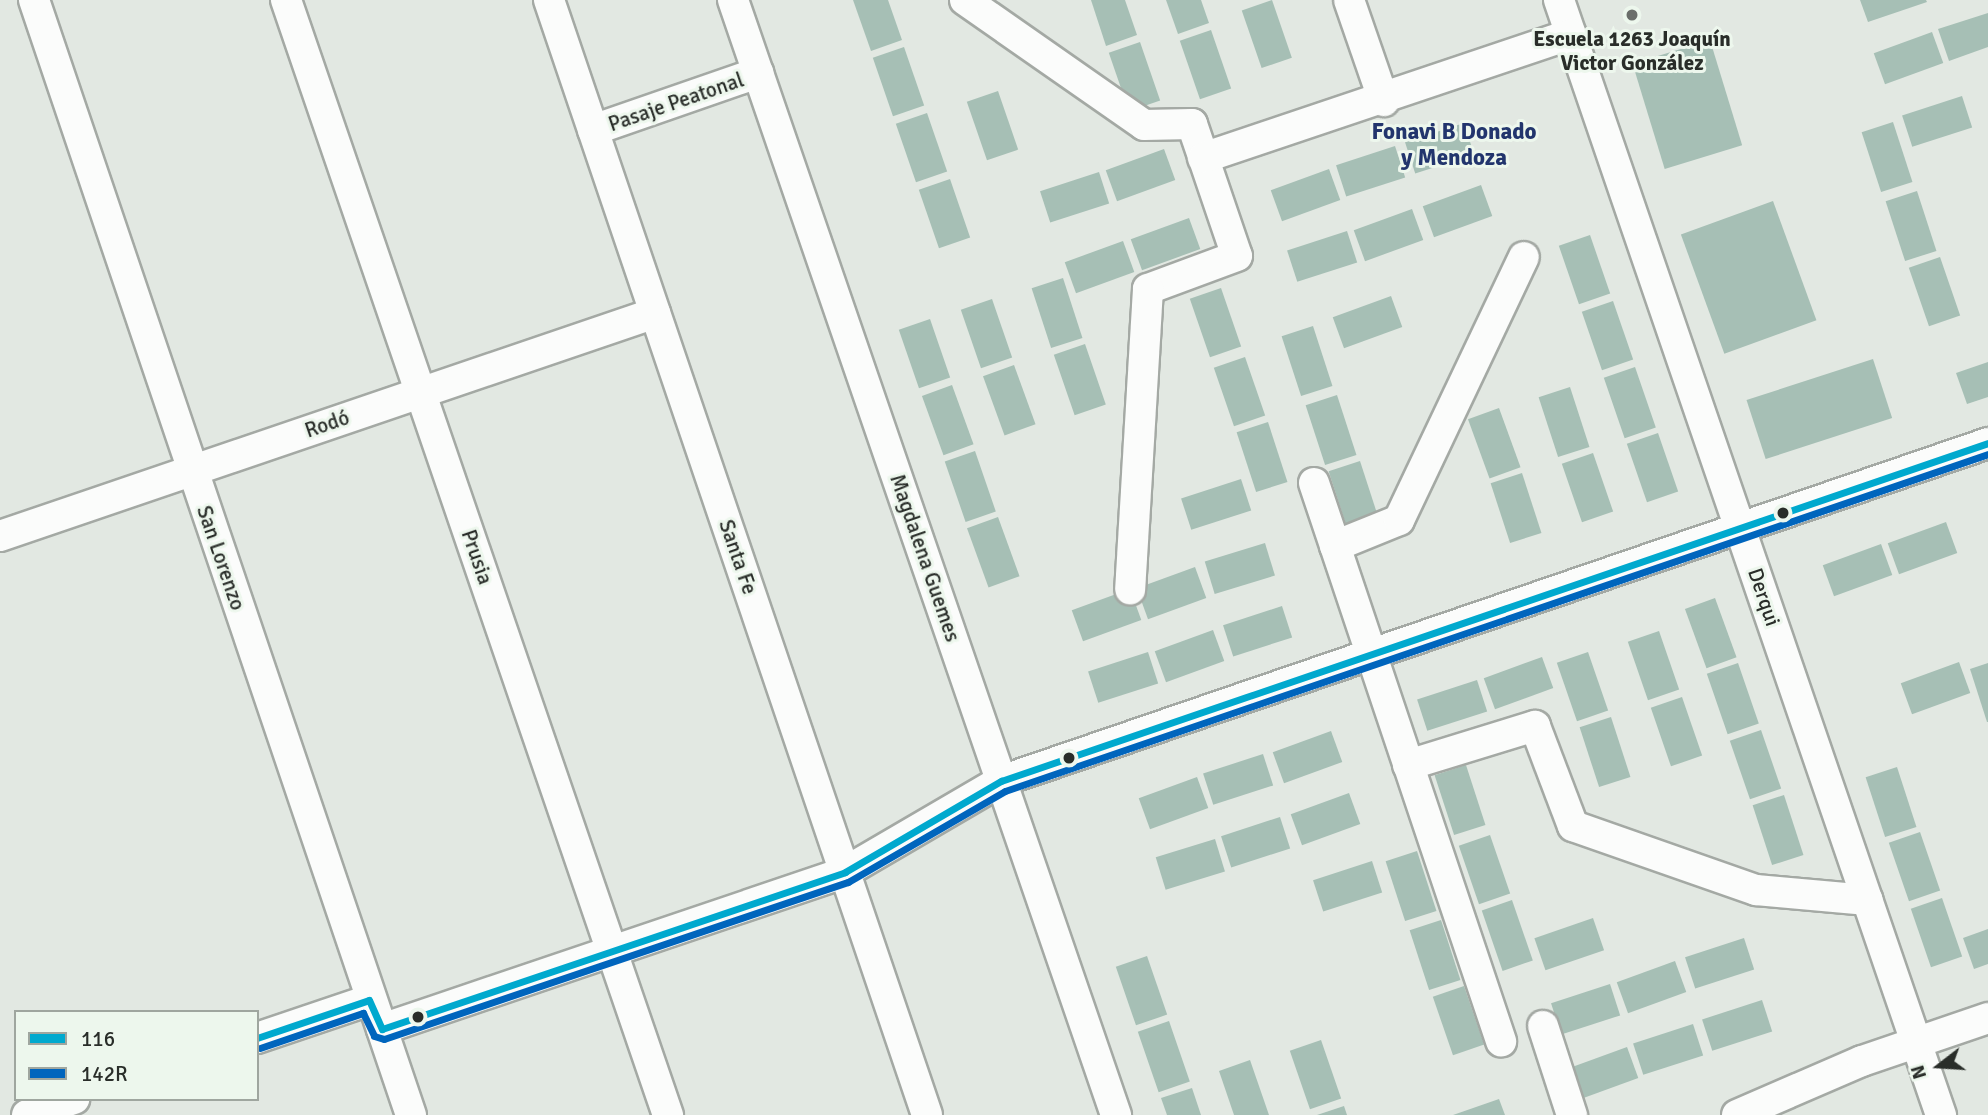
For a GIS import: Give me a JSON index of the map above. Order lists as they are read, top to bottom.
{
  "streets": {
    "street": [
      "Pasaje Peatonal",
      "Rodó",
      "Prusia",
      "Santa Fe",
      "San Lorenzo",
      "Magdalena Guemes",
      "Derqui"
    ]
  },
  "crossings": [
    ["Pasaje Peatonal", "Santa Fe"],
    ["Pasaje Peatonal", "Magdalena Guemes"],
    ["Rodó", "Prusia"],
    ["Rodó", "Santa Fe"],
    ["Rodó", "San Lorenzo"]
  ],
  "districts": ["Fonavi B Donado y Mendoza"],
  "places": ["Escuela 1263 Joaquín Victor González"],
  "lines": ["transit line 116", "transit line 142R"],
  "legend": ["116", "142R"],
  "north": "left"
}
